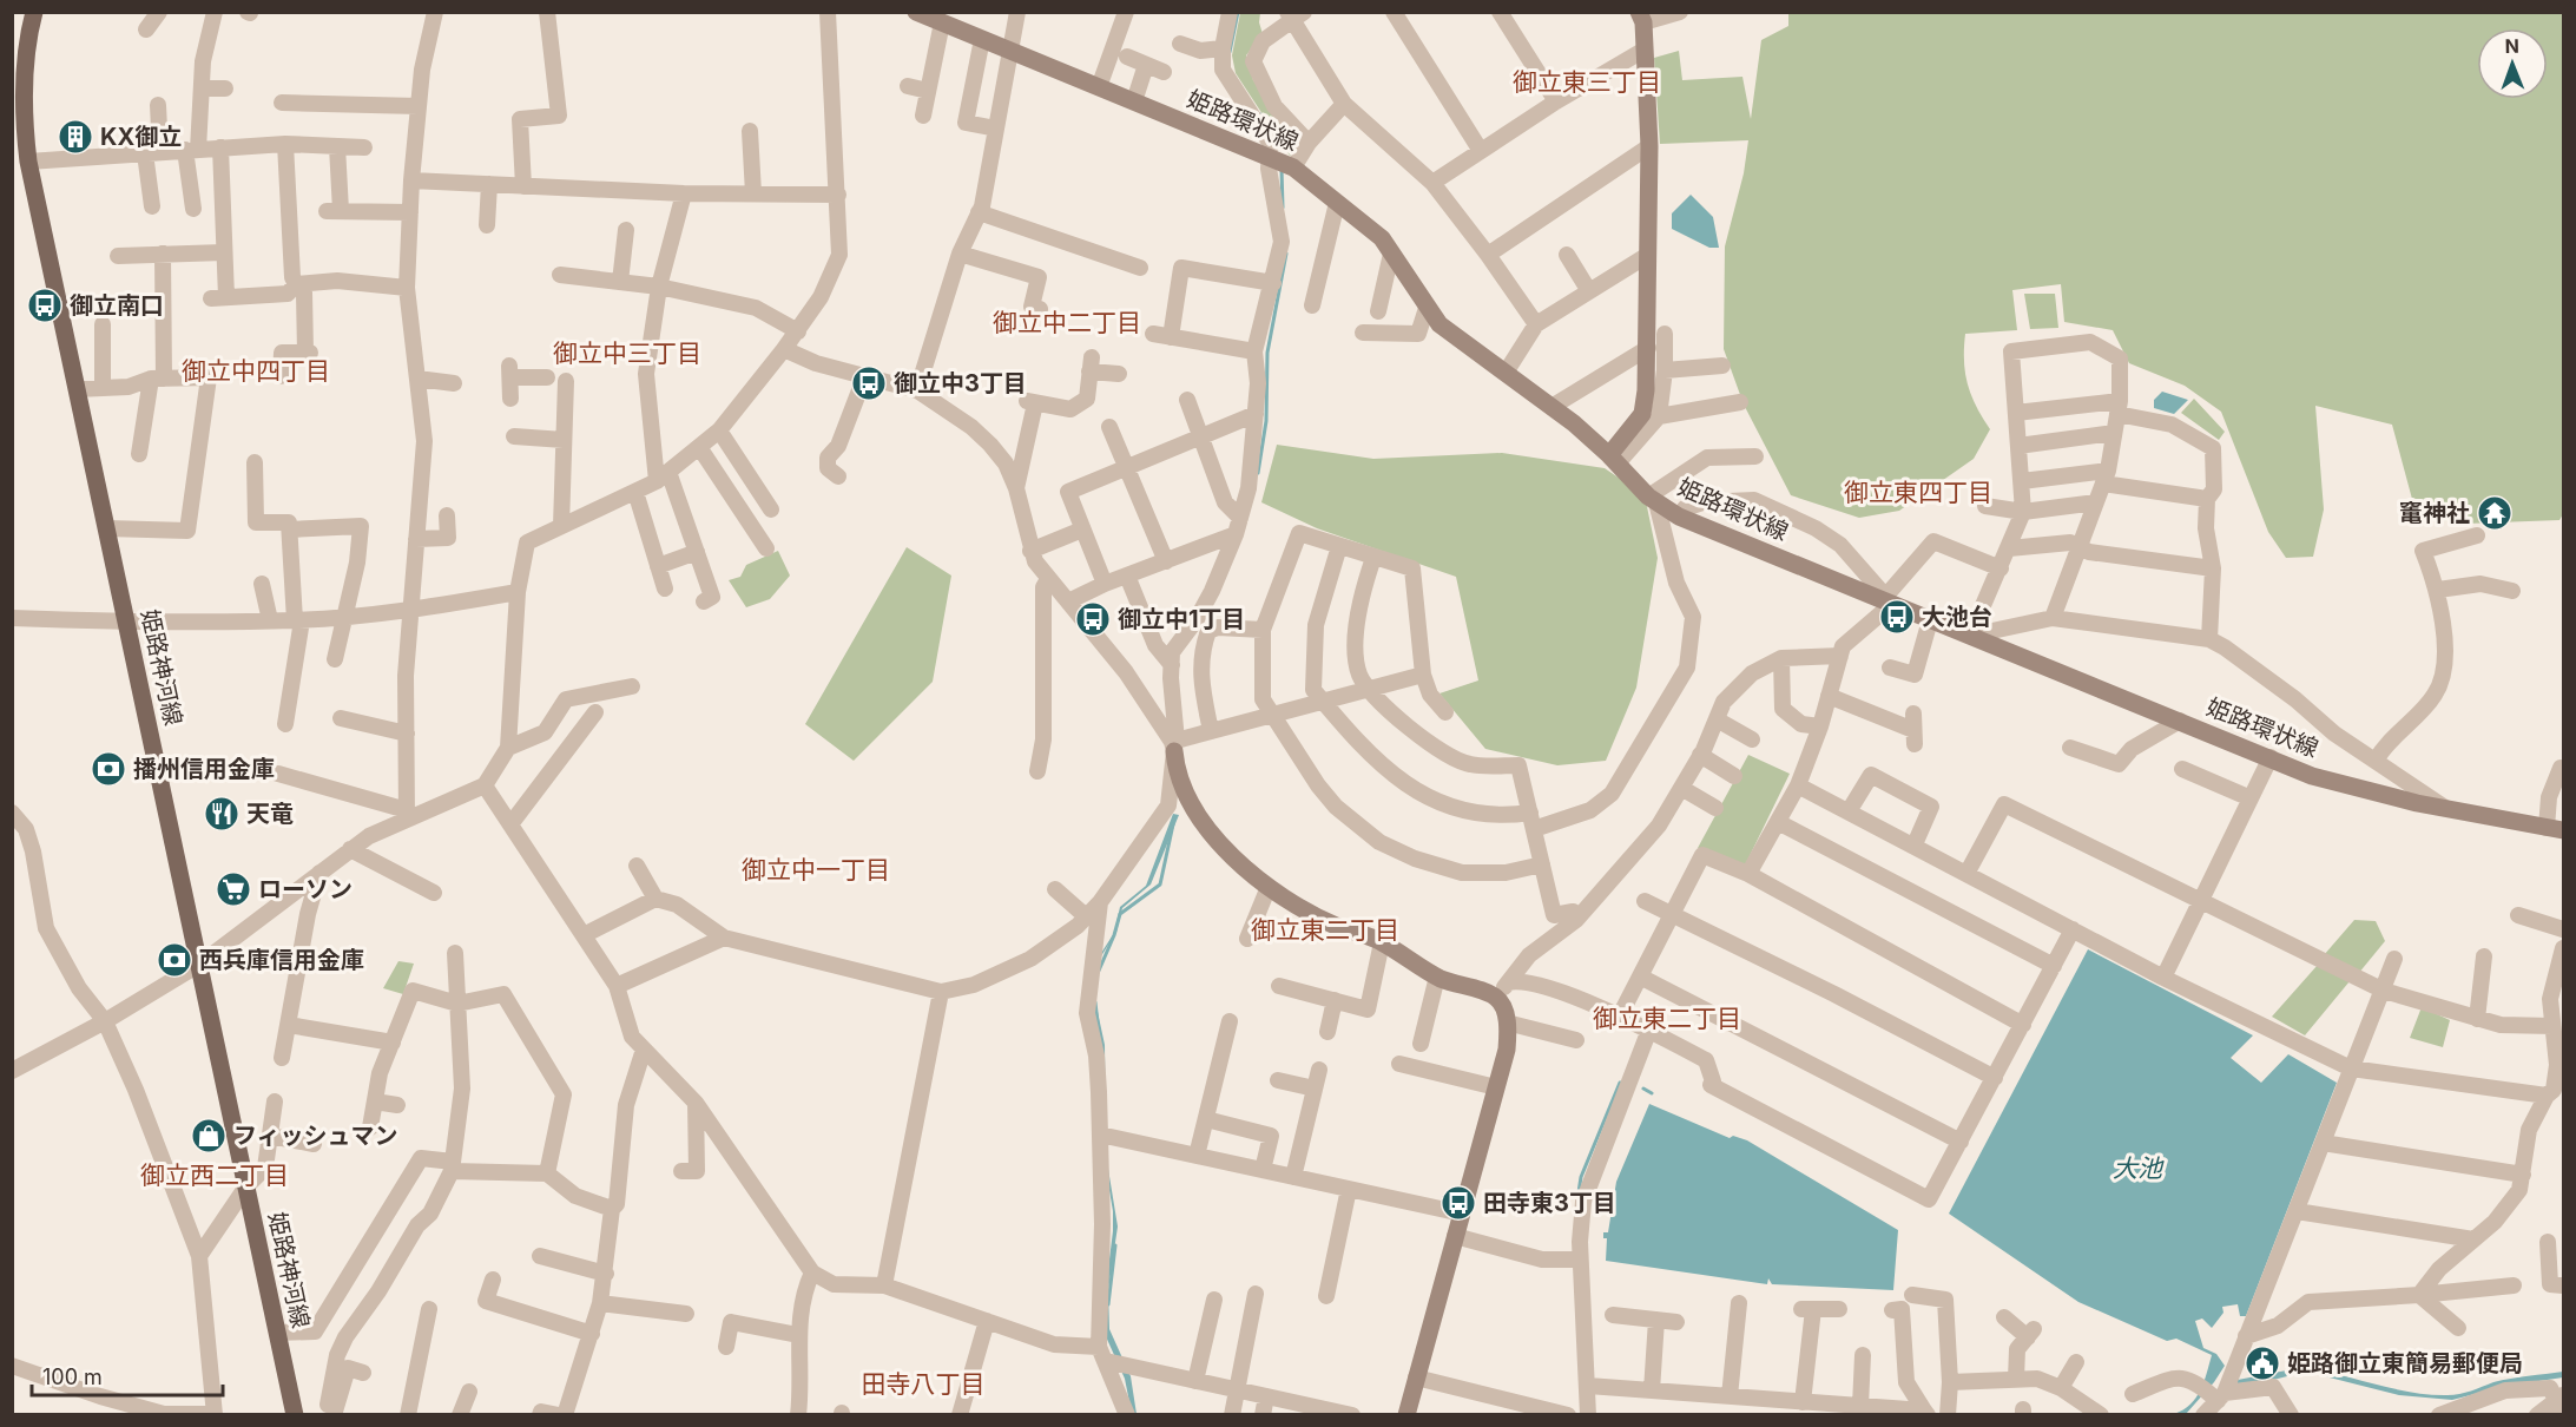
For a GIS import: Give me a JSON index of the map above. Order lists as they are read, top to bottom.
{
  "streets": {
    "main road": ["姫路環状線", "姫路神河線"]
  },
  "districts": [
    "御立東三丁目",
    "御立中二丁目",
    "御立中三丁目",
    "御立中四丁目",
    "御立東四丁目",
    "御立中一丁目",
    "御立東二丁目",
    "御立東二丁目",
    "御立西二丁目",
    "田寺八丁目"
  ],
  "water": ["大池"],
  "places": {
    "building": ["KX御立"],
    "bus stop": [
      "御立南口",
      "御立中3丁目",
      "大池台",
      "御立中1丁目",
      "田寺東3丁目"
    ],
    "temple": ["竃神社"],
    "bank": ["播州信用金庫", "西兵庫信用金庫"],
    "restaurant": ["天竜"],
    "supermarket": ["ローソン"],
    "shop": ["フィッシュマン"],
    "public building": ["姫路御立東簡易郵便局"]
  },
  "scale_bar": "100 m",
  "north": "top"
}
